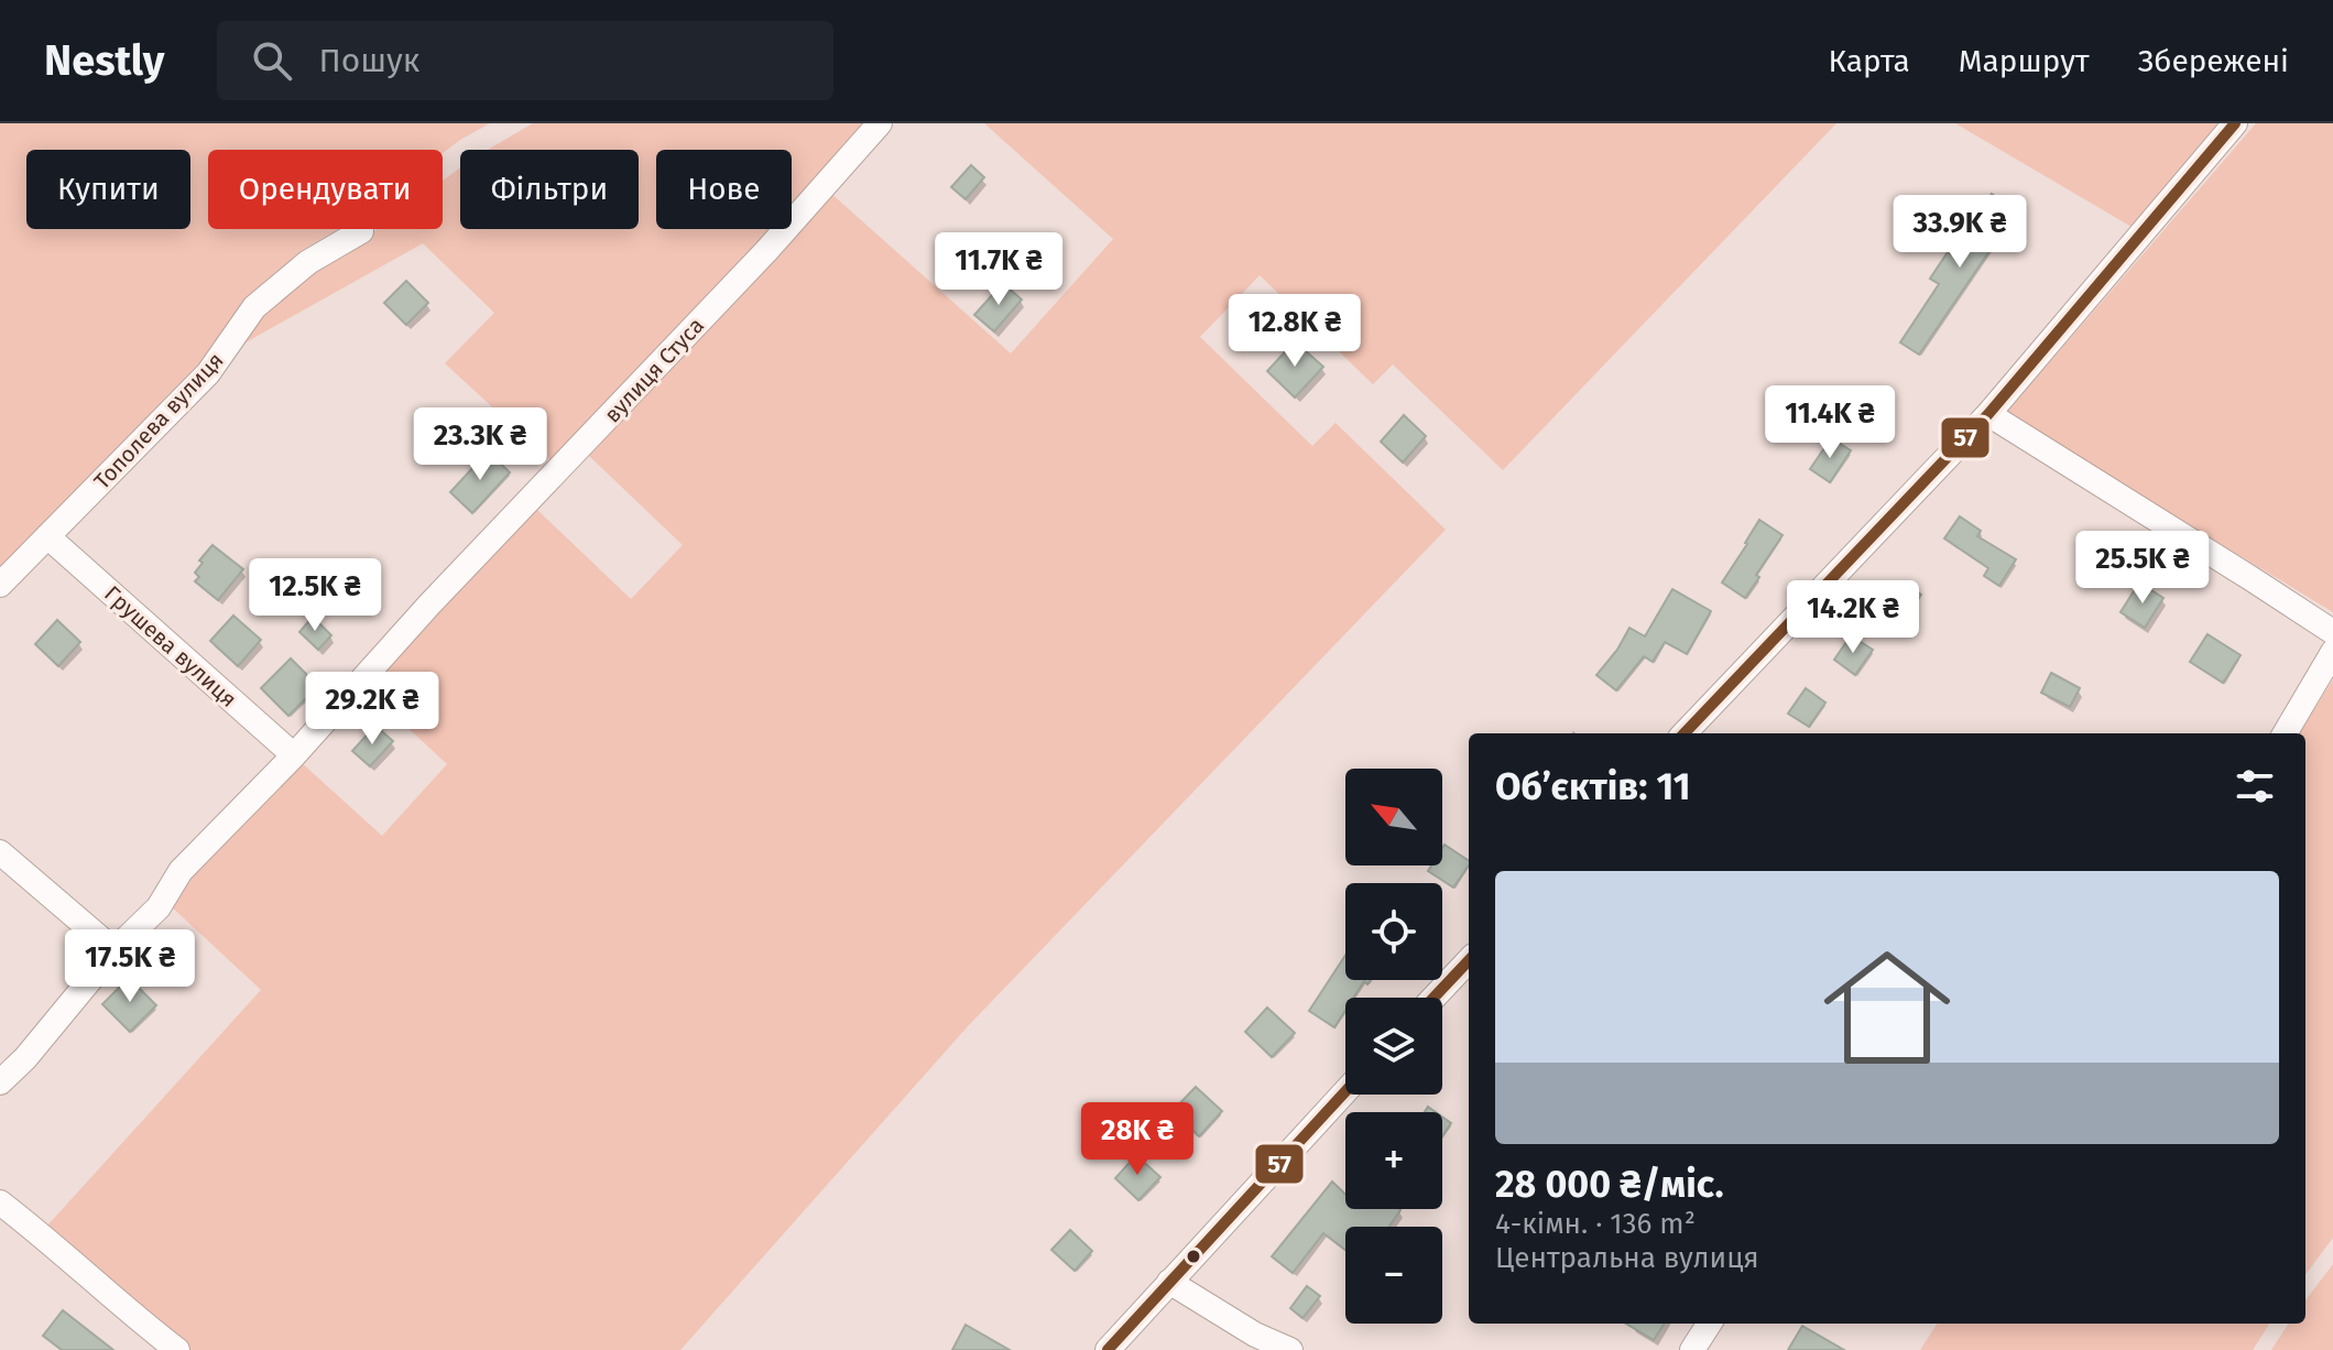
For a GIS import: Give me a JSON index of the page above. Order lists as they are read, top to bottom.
{
  "streets": {
    "street": ["вулиця Стуса", "Тополева вулиця", "Грушева вулиця"]
  },
  "crossings": [
    ["вулиця Стуса", "Грушева вулиця"],
    ["Тополева вулиця", "Грушева вулиця"]
  ],
  "lines": ["transit line 57"],
  "north": "top left",
  "page": {
    "header": "Nestly",
    "search": "Пошук",
    "nav": ["Карта", "Маршрут", "Збережені"],
    "chip": [
      "Купити",
      "Орендувати",
      "Фільтри",
      "Нове"
    ],
    "price": [
      "33.9K ₴",
      "11.7K ₴",
      "12.8K ₴",
      "11.4K ₴",
      "23.3K ₴",
      "25.5K ₴",
      "12.5K ₴",
      "14.2K ₴",
      "29.2K ₴",
      "17.5K ₴",
      "28K ₴"
    ],
    "heading": "Об’єктів: 11",
    "map_buttons": ["+", "−"],
    "list": [
      {
        "name": "28 000 ₴/міс.",
        "note": "4-кімн. · 136 m² · Центральна вулиця"
      }
    ]
  }
}
